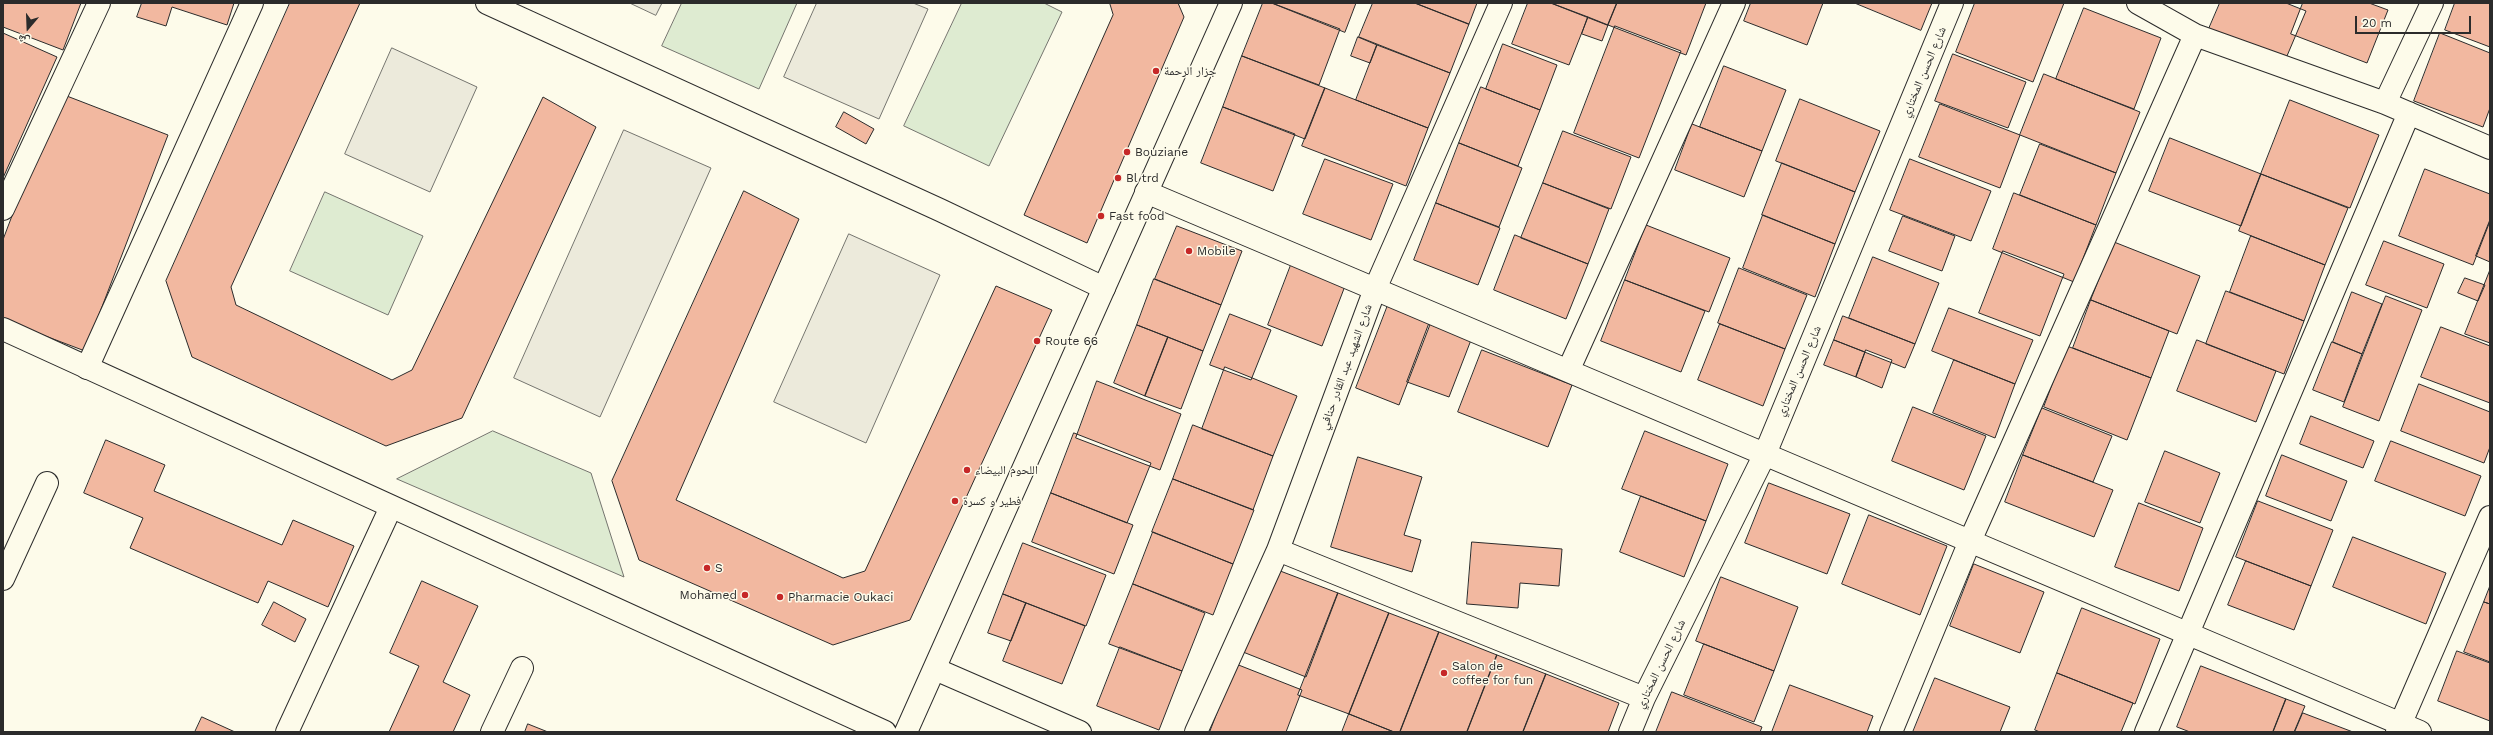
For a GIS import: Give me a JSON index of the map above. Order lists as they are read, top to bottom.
{
  "streets": {
    "street": ["شارع الحسن المختاري", "شارع الشهيد عبد القادر حنافي"]
  },
  "places": [
    "جزار الرحمة",
    "Bouziane",
    "Bl trd",
    "Fast food",
    "Mobile",
    "Route 66",
    "اللحوم البيضاء",
    "فطير و كسرة",
    "S",
    "Mohamed",
    "Pharmacie Oukaci",
    "Salon de coffee for fun"
  ],
  "scale_bar": "20 m",
  "north": "bottom"
}
